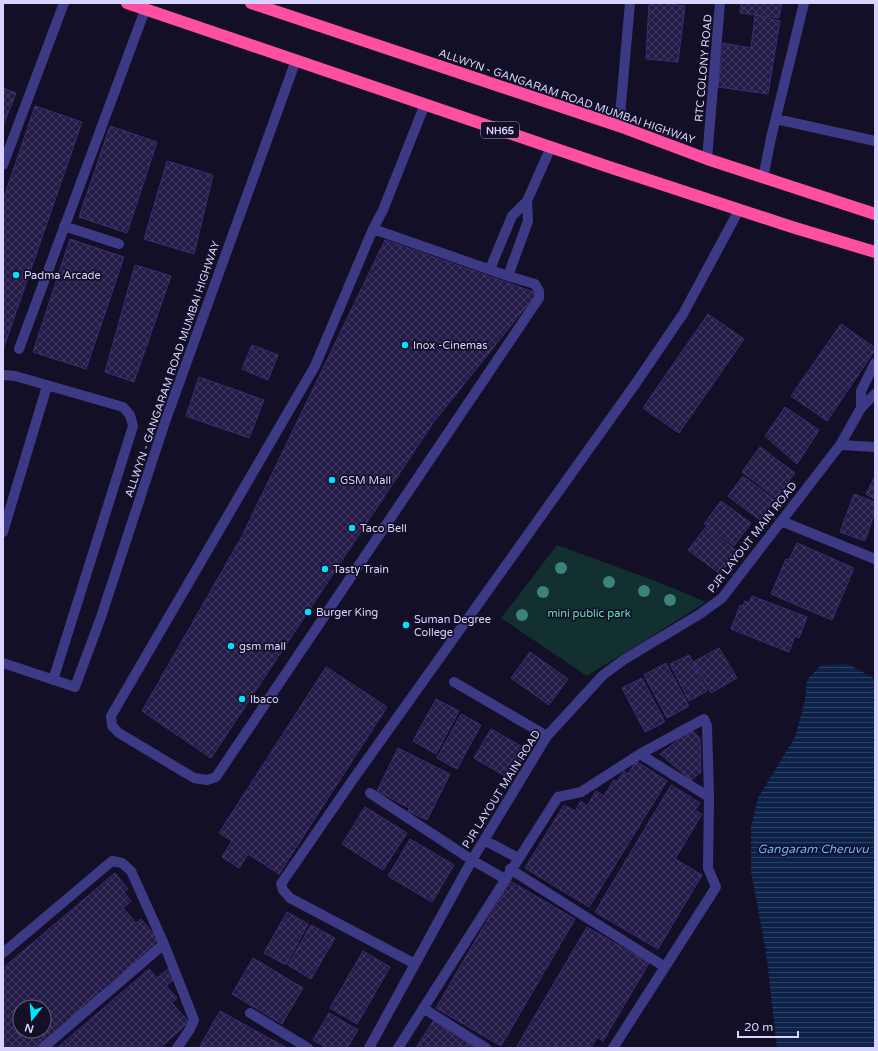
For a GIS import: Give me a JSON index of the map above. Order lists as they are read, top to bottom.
{
  "streets": {
    "highway": ["ALLWYN - GANGARAM ROAD MUMBAI HIGHWAY", "NH65"],
    "street": ["RTC COLONY ROAD", "PJR LAYOUT MAIN ROAD"]
  },
  "crossings": [
    ["RTC COLONY ROAD", "ALLWYN - GANGARAM ROAD MUMBAI HIGHWAY"],
    ["ALLWYN - GANGARAM ROAD MUMBAI HIGHWAY", "NH65"]
  ],
  "water": ["Gangaram Cheruvu"],
  "parks": ["mini public park"],
  "places": [
    "Padma Arcade",
    "Inox -Cinemas",
    "GSM Mall",
    "Taco Bell",
    "Tasty Train",
    "Burger King",
    "Suman Degree College",
    "gsm mall",
    "Ibaco"
  ],
  "scale_bar": "20 m",
  "north": "bottom"
}
